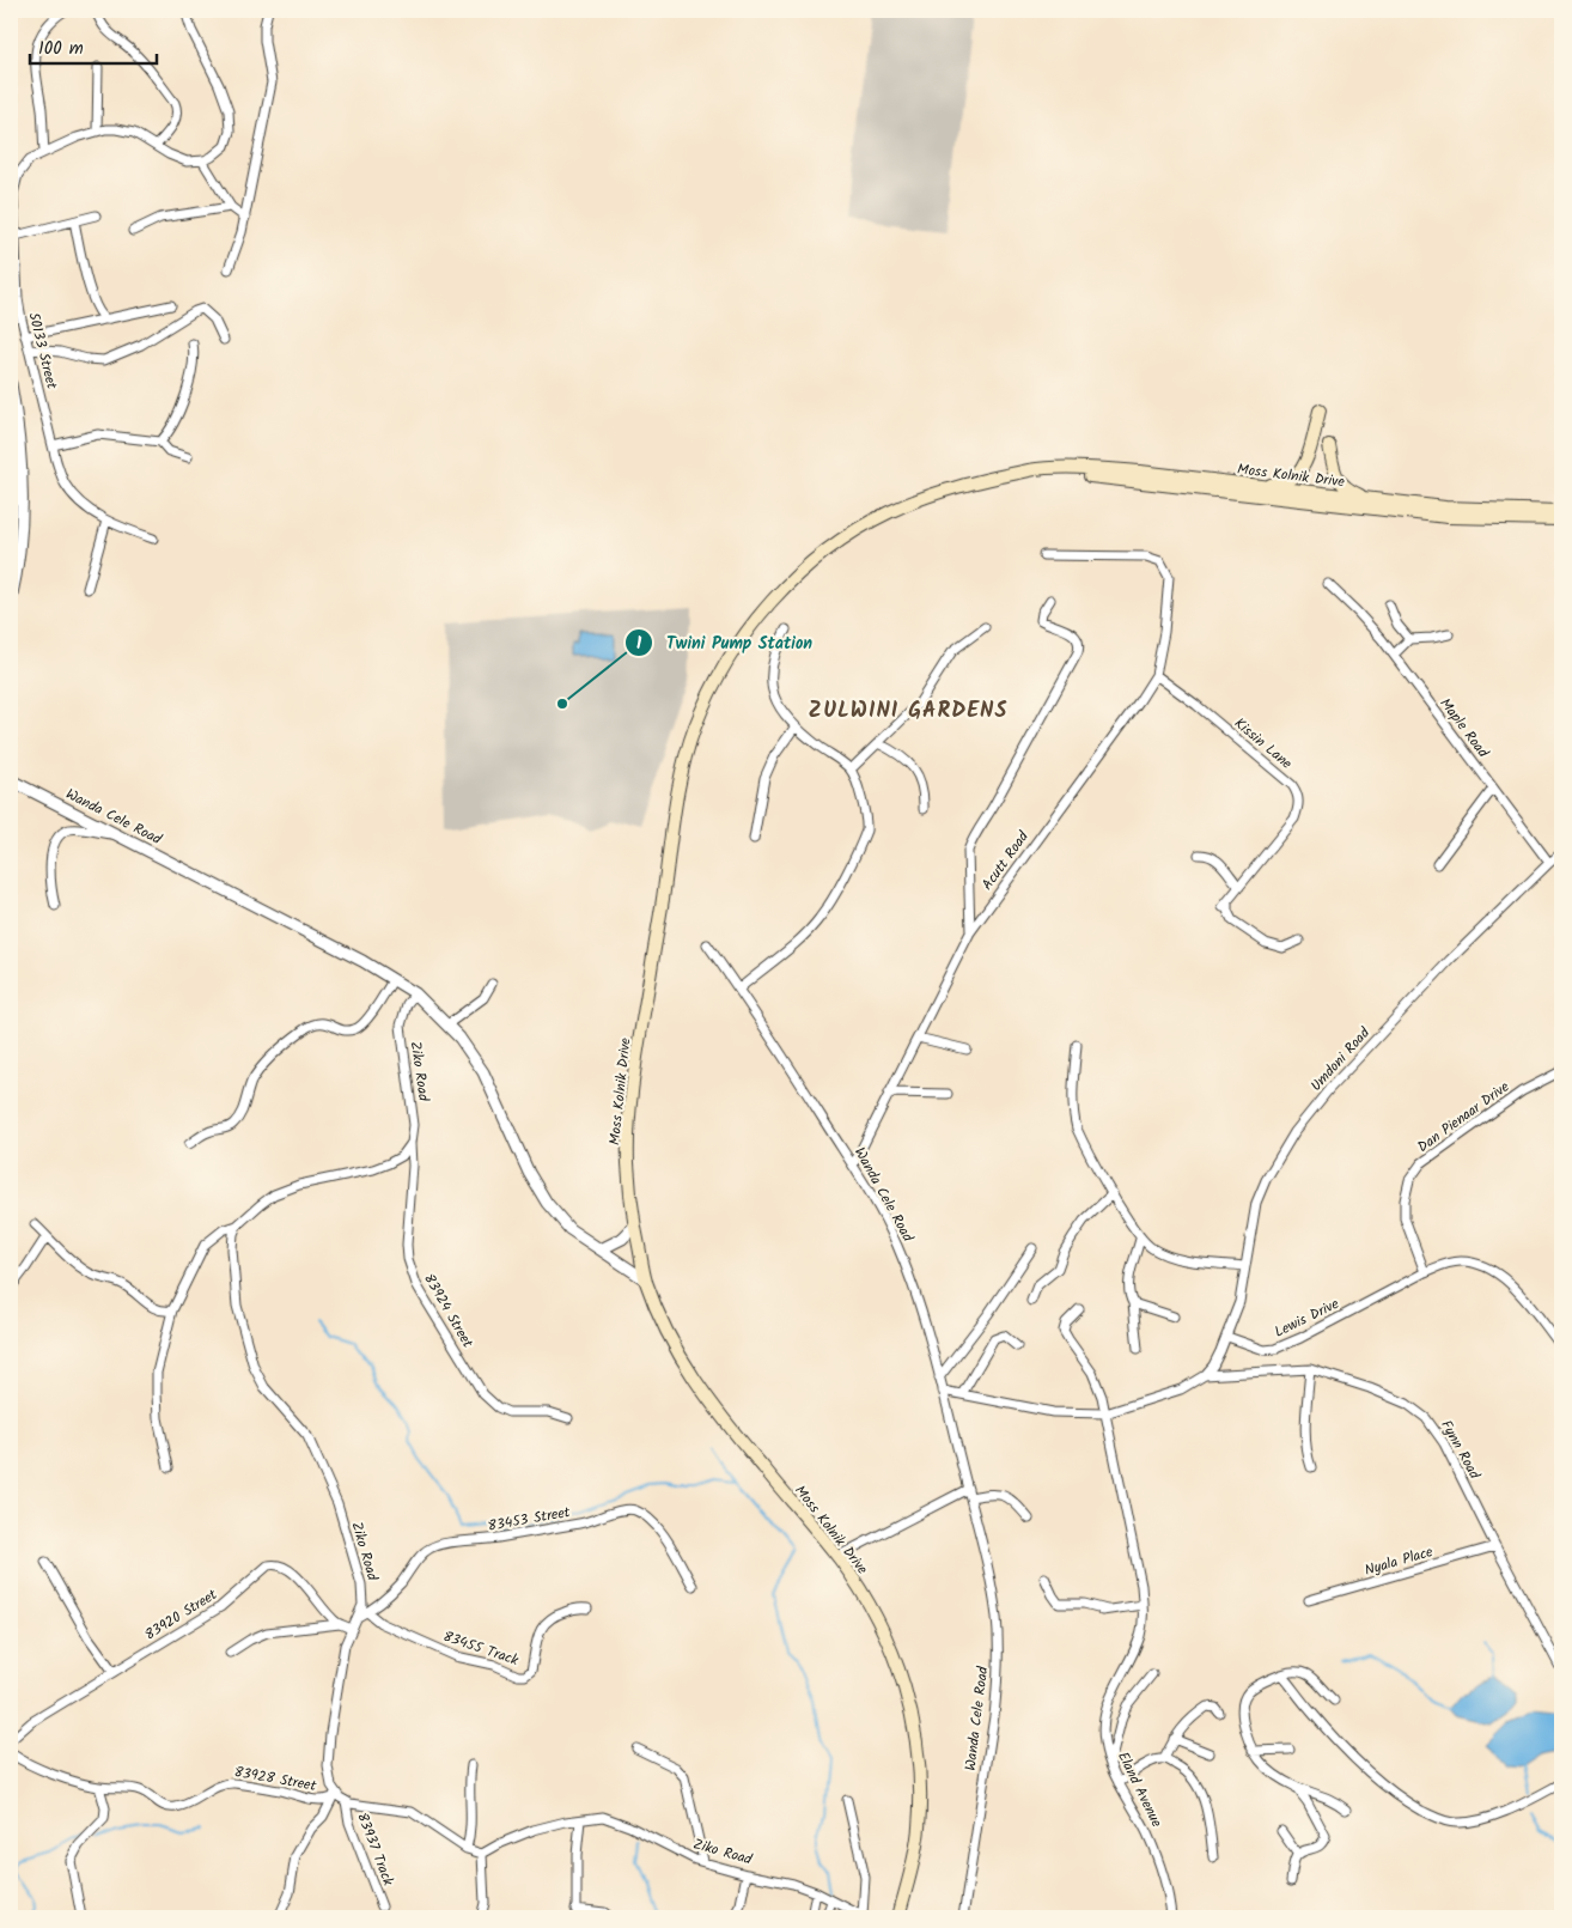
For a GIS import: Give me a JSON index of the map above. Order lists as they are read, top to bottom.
{
  "streets": {
    "main road": ["Moss Kolnik Drive"],
    "street": [
      "50133 Street",
      "Maple Road",
      "Kissin Lane",
      "Wanda Cele Road",
      "Acutt Road",
      "Umdoni Road",
      "Ziko Road",
      "Dan Pienaar Drive",
      "83924 Street",
      "Lewis Drive",
      "Fynn Road",
      "83453 Street",
      "Nyala Place",
      "83920 Street",
      "83455 Track",
      "83928 Street",
      "Eland Avenue",
      "83937 Track"
    ]
  },
  "crossings": [
    ["Moss Kolnik Drive", "Wanda Cele Road"],
    ["Maple Road", "Umdoni Road"],
    ["Kissin Lane", "Acutt Road"],
    ["Wanda Cele Road", "Acutt Road"],
    ["Wanda Cele Road", "Ziko Road"],
    ["Umdoni Road", "Lewis Drive"],
    ["Ziko Road", "83924 Street"],
    ["Ziko Road", "83453 Street"],
    ["Ziko Road", "83920 Street"],
    ["Ziko Road", "83928 Street"],
    ["Dan Pienaar Drive", "Lewis Drive"],
    ["Fynn Road", "Nyala Place"],
    ["83453 Street", "83455 Track"]
  ],
  "districts": ["ZULWINI GARDENS"],
  "places": ["Twini Pump Station"],
  "scale_bar": "100 m"
}
